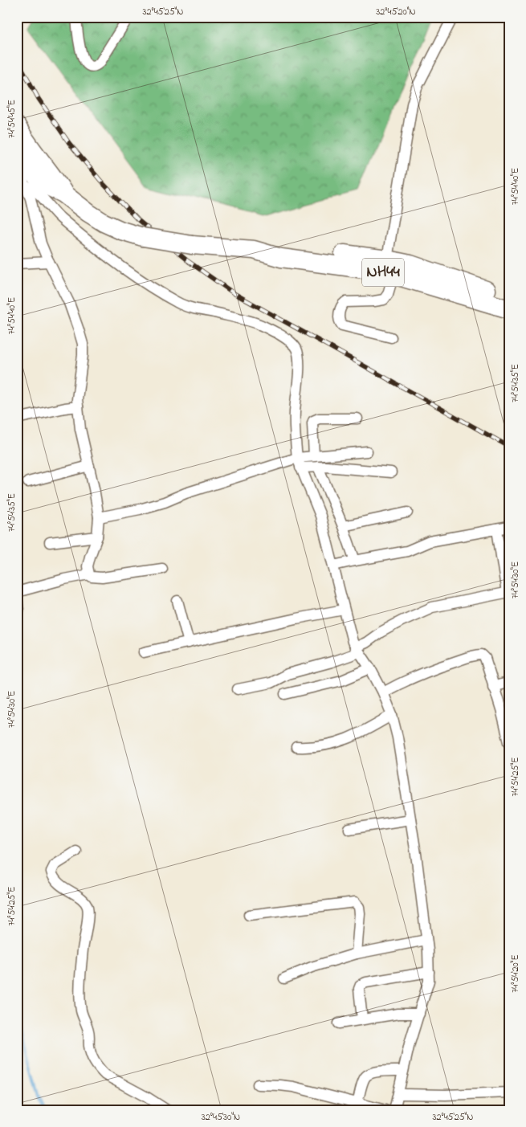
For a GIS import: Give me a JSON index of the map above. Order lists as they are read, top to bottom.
{
  "streets": {
    "highway": ["NH44"]
  },
  "coordinates": [
    "32°45'25\"N",
    "32°45'20\"N",
    "74°54'45\"E",
    "74°54'40\"E",
    "74°54'35\"E",
    "74°54'30\"E",
    "74°54'25\"E",
    "74°54'20\"E",
    "32°45'30\"N"
  ]
}
